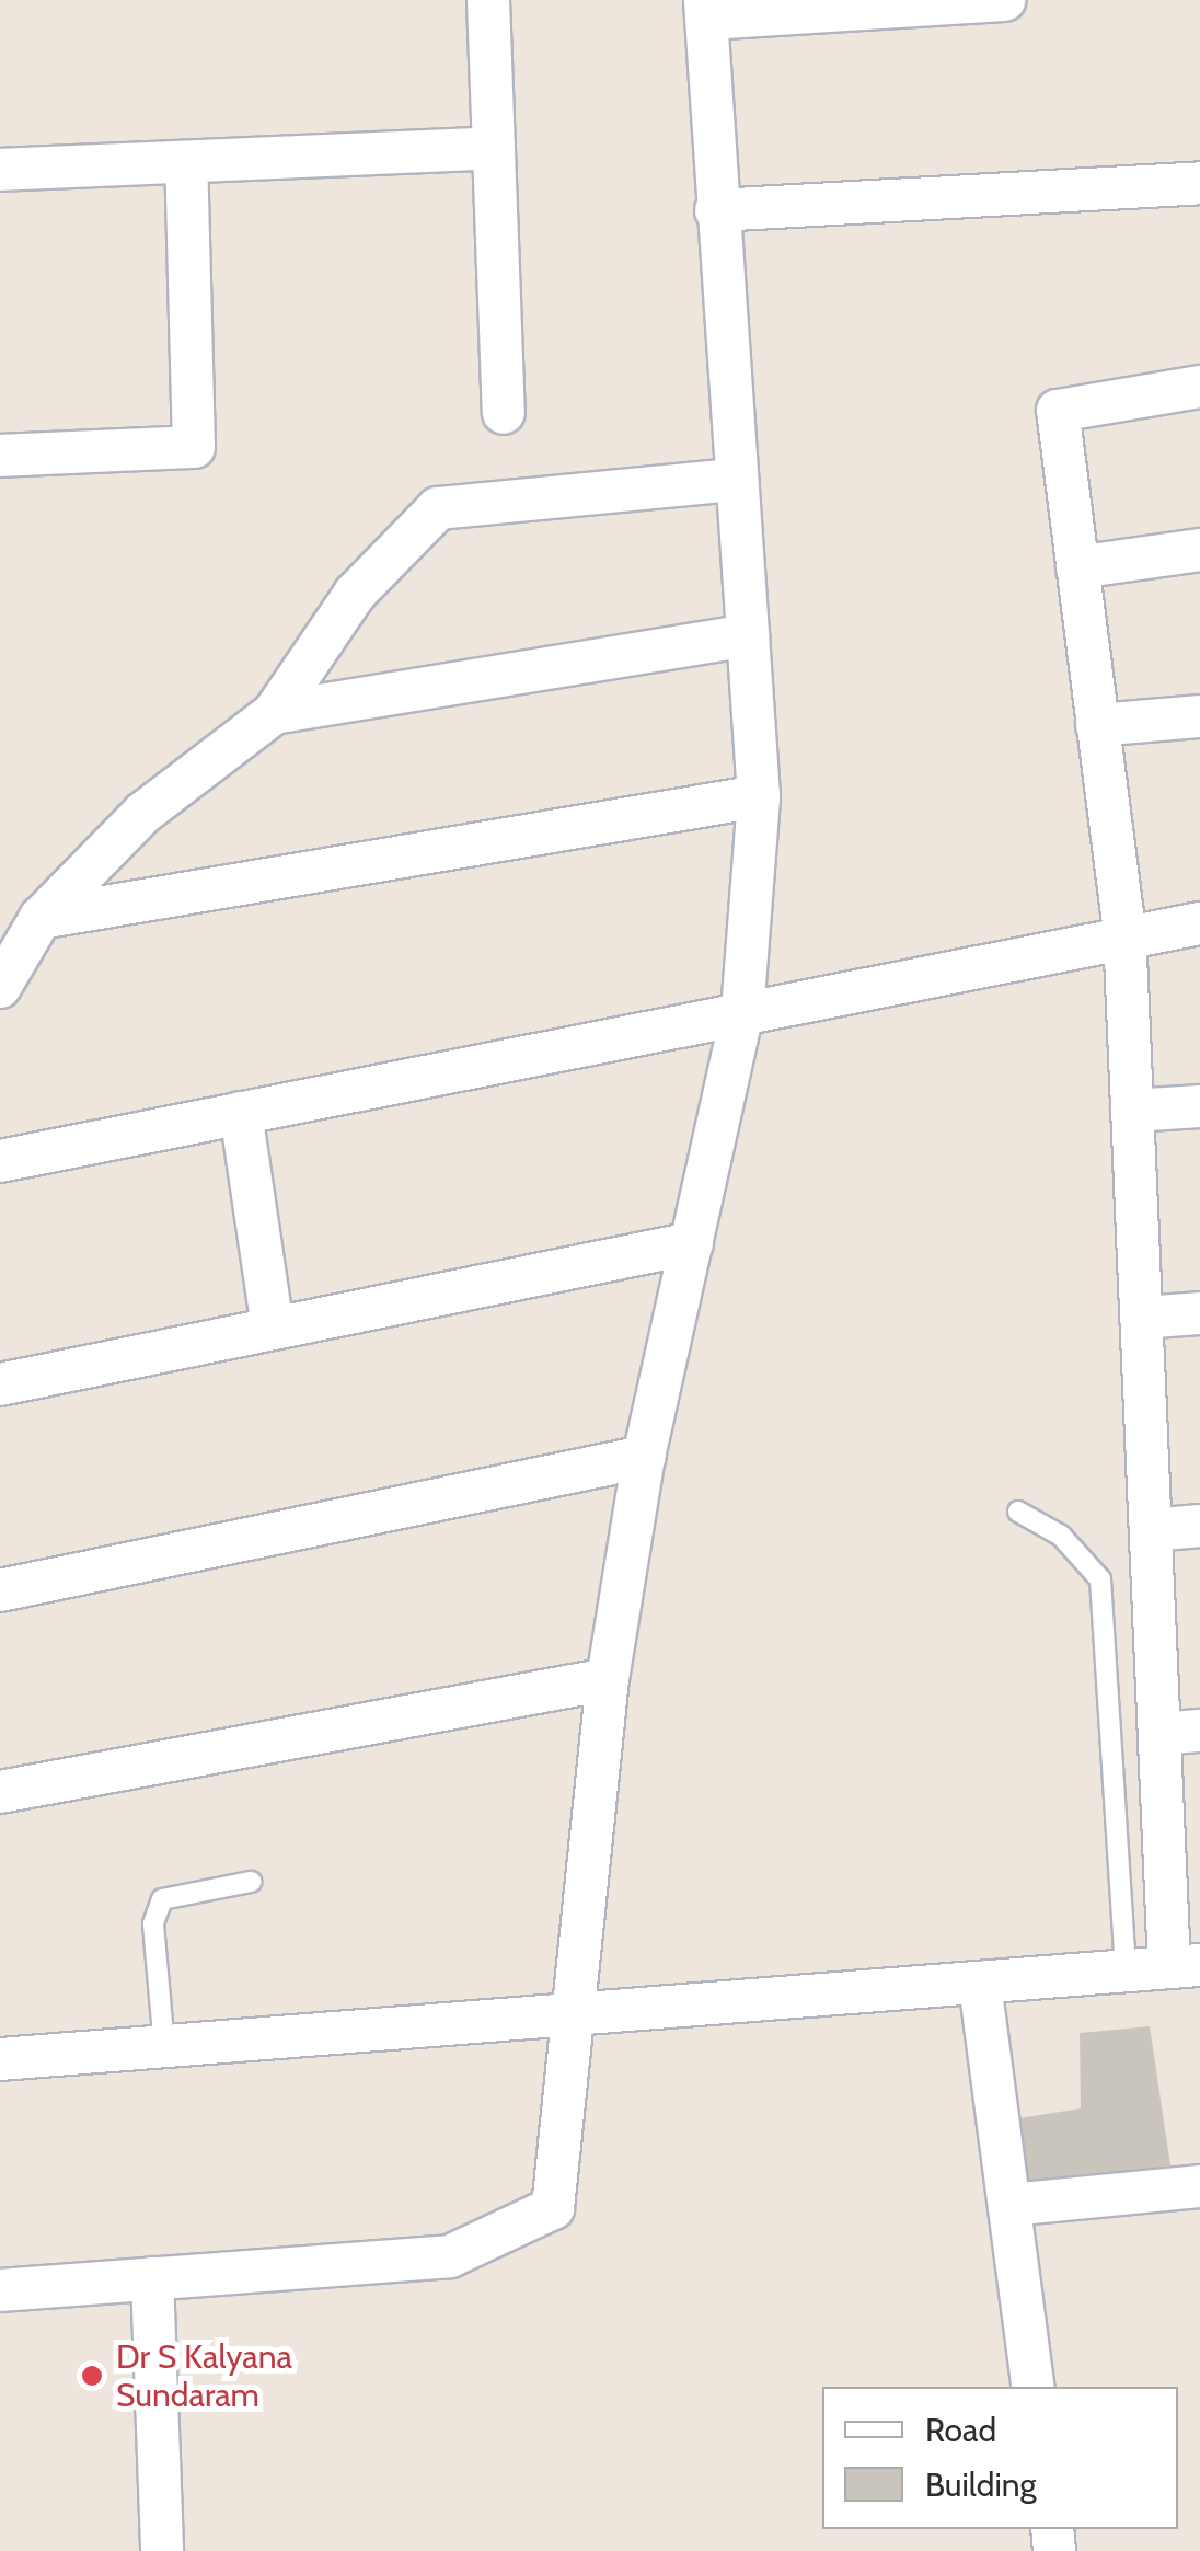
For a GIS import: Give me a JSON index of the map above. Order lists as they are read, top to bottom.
{
  "places": ["Dr S Kalyana Sundaram"],
  "legend": ["Road", "Building"]
}
